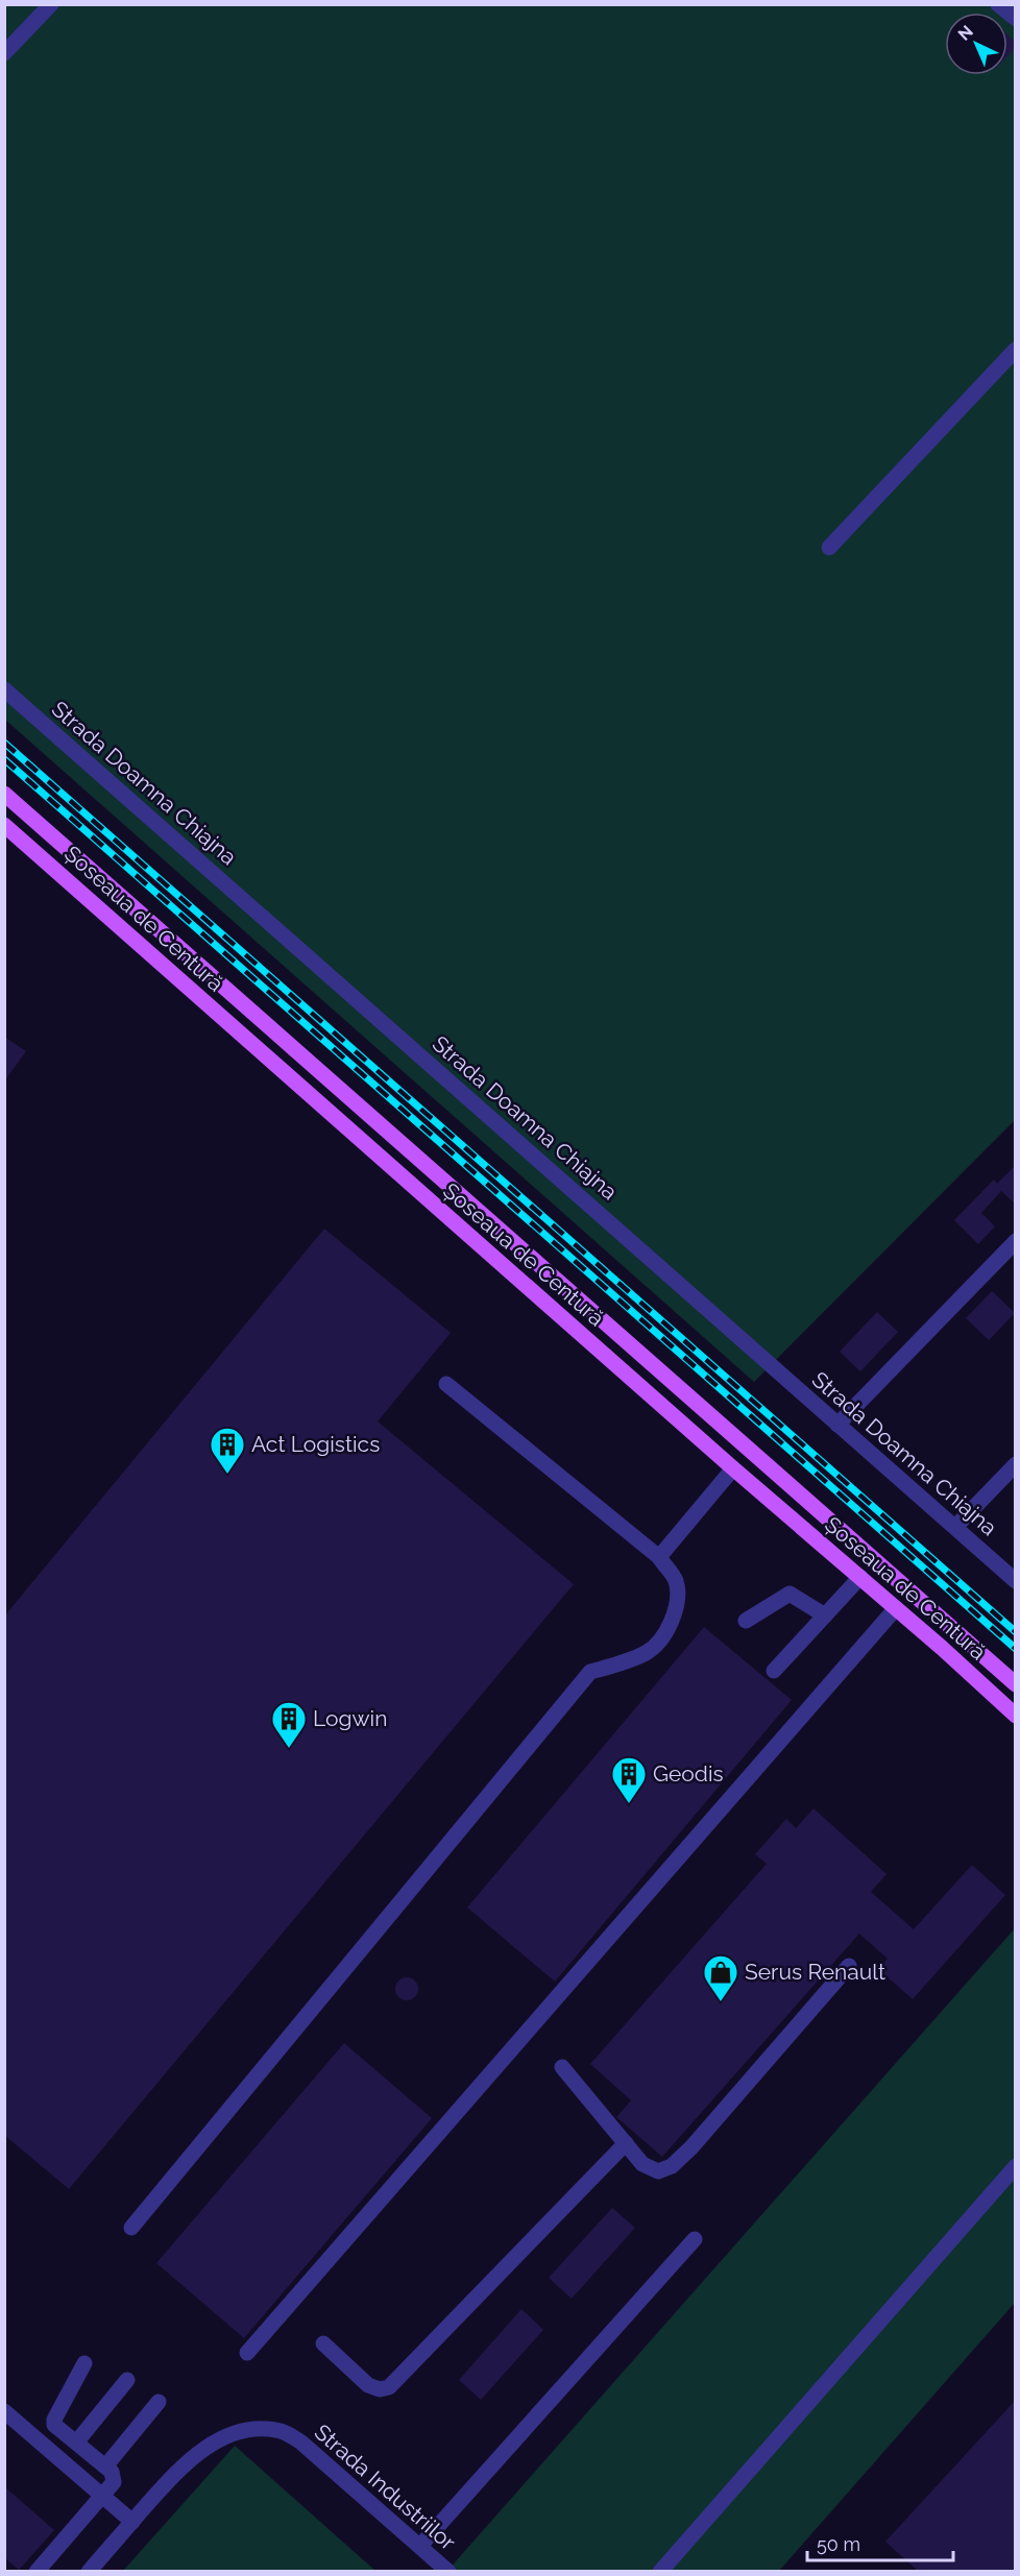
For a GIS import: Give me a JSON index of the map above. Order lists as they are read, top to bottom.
{
  "streets": {
    "main road": ["Șoseaua de Centură"],
    "street": ["Strada Doamna Chiajna", "Strada Industriilor"]
  },
  "places": {
    "building": ["Act Logistics", "Logwin", "Geodis"],
    "shop": ["Serus Renault"]
  },
  "scale_bar": "50 m",
  "north": "top left"
}
